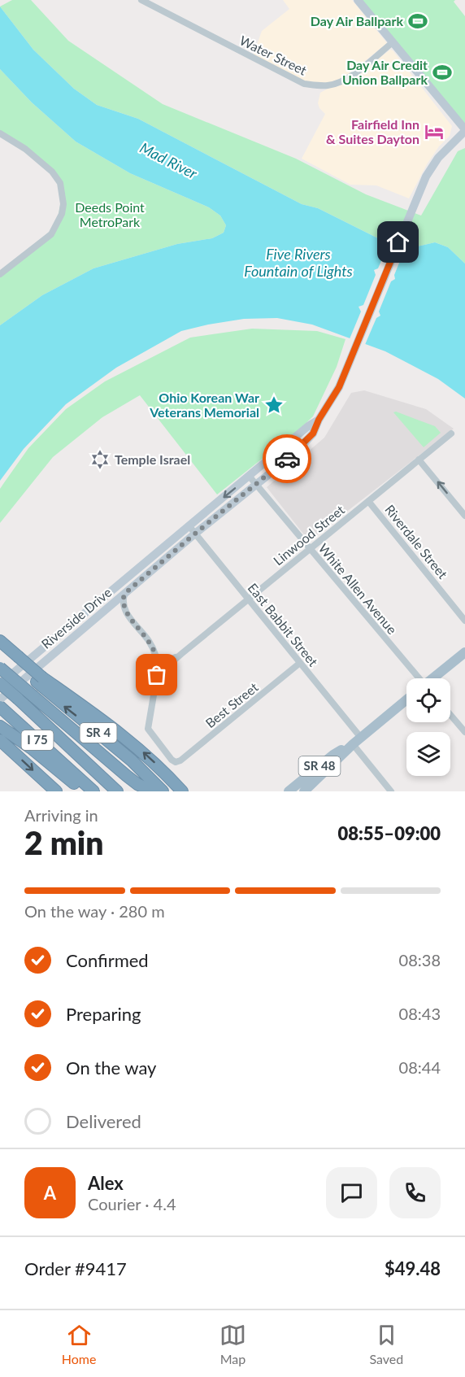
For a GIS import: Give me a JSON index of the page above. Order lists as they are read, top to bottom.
{
  "streets": {
    "highway": ["SR 4", "I 75"],
    "main road": ["Riverside Drive", "SR 48"],
    "street": [
      "Water Street",
      "Linwood Street",
      "Riverdale Street",
      "White Allen Avenue",
      "East Babbit Street",
      "Best Street"
    ]
  },
  "crossings": [
    ["Linwood Street", "Riverdale Street"],
    ["Linwood Street", "White Allen Avenue"],
    ["Linwood Street", "East Babbit Street"],
    ["Linwood Street", "Best Street"],
    ["White Allen Avenue", "Riverside Drive"],
    ["Riverside Drive", "East Babbit Street"],
    ["Riverside Drive", "I 75"],
    ["East Babbit Street", "Best Street"],
    ["East Babbit Street", "SR 48"]
  ],
  "water": ["Mad River", "Five Rivers Fountain of Lights"],
  "parks": ["Deeds Point MetroPark"],
  "places": {
    "sports": ["Day Air Ballpark", "Day Air Credit Union Ballpark"],
    "hotel": ["Fairfield Inn & Suites Dayton"],
    "place": ["Ohio Korean War Veterans Memorial"],
    "synagogue": ["Temple Israel"]
  },
  "page": {
    "heading": ["2 min", "Arriving in", "08:55–09:00"],
    "panel": [
      "Alex",
      "Courier · 4.4",
      "Order #9417",
      "$49.48"
    ],
    "bar": "On the way · 280 m",
    "list": [
      ["Confirmed", "08:38"],
      ["Preparing", "08:43"],
      ["On the way", "08:44"],
      "Delivered"
    ],
    "round": "A",
    "tabs": ["Home", "Map", "Saved"]
  }
}
